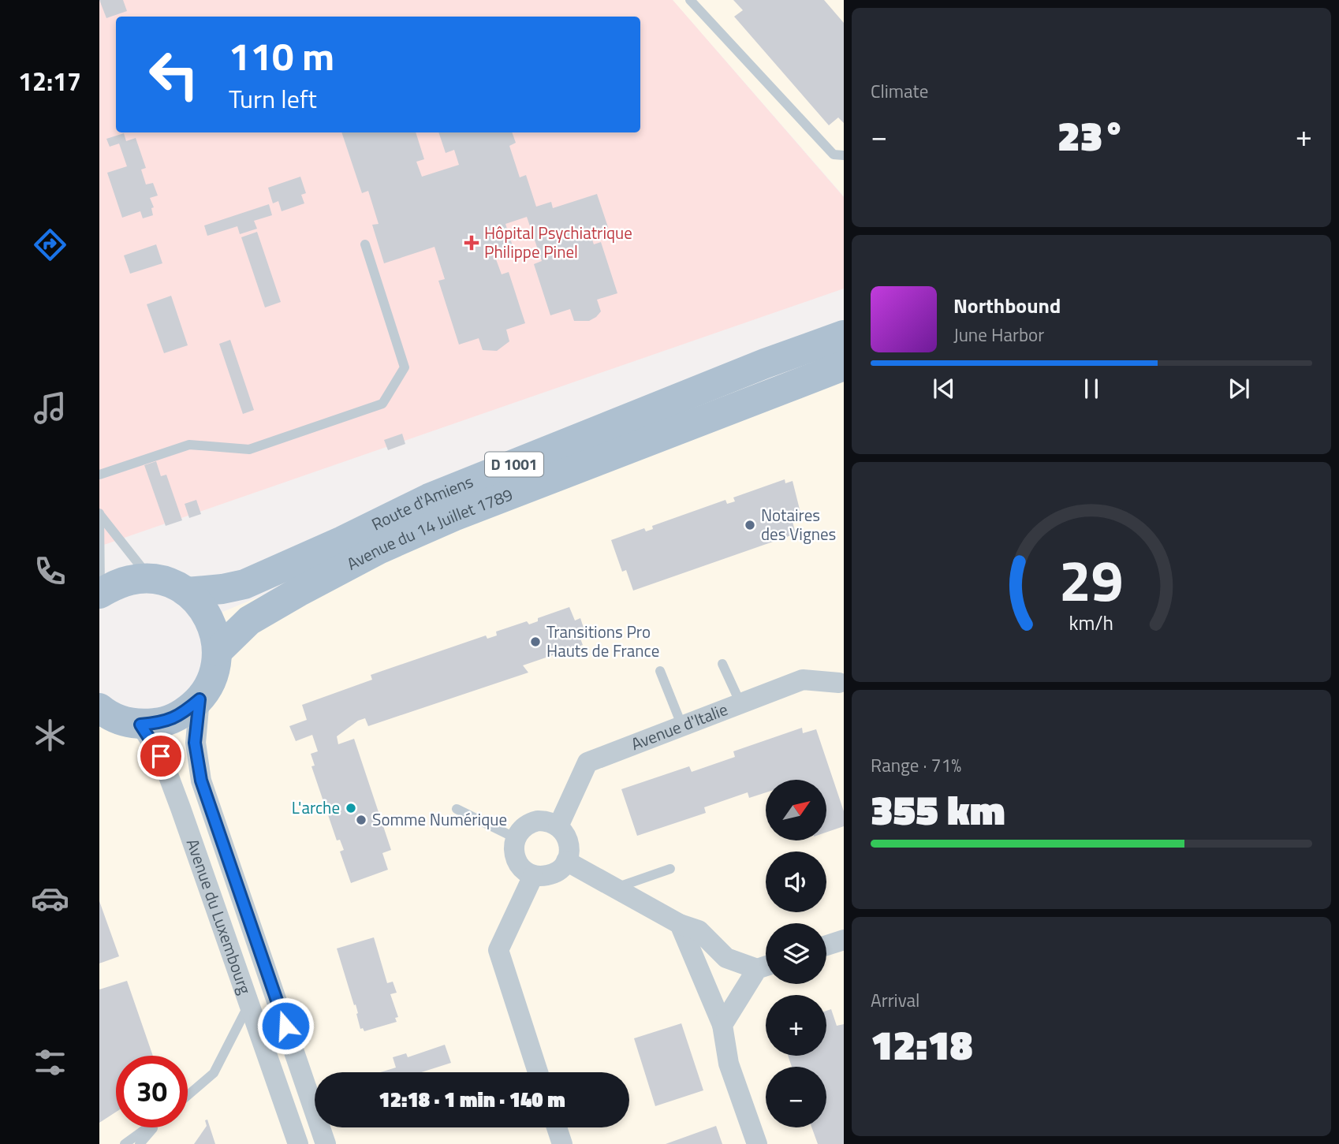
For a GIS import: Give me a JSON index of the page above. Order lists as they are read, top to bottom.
{
  "streets": {
    "main road": ["D 1001", "Route d'Amiens", "Avenue du 14 Juillet 1789"],
    "street": ["Avenue d'Italie", "Avenue du Luxembourg"]
  },
  "places": {
    "health": ["Hôpital Psychiatrique Philippe Pinel"],
    "other": [
      "Notaires des Vignes",
      "Transitions Pro Hauts de France",
      "L'arche",
      "Somme Numérique"
    ]
  },
  "north": "top right",
  "page": {
    "tabs": "12:17",
    "tile": [
      "Climate",
      ["Range · 71%", "355 km"],
      ["Arrival", "12:18"]
    ],
    "turn": ["110 m", "Turn left"],
    "heat": ["−", "23°", "+"],
    "song": ["Northbound", "June Harbor"],
    "map_buttons": ["+", "−"],
    "limit": "30",
    "trip": "12:18 · 1 min · 140 m",
    "gauge": ["29", "km/h"]
  }
}
